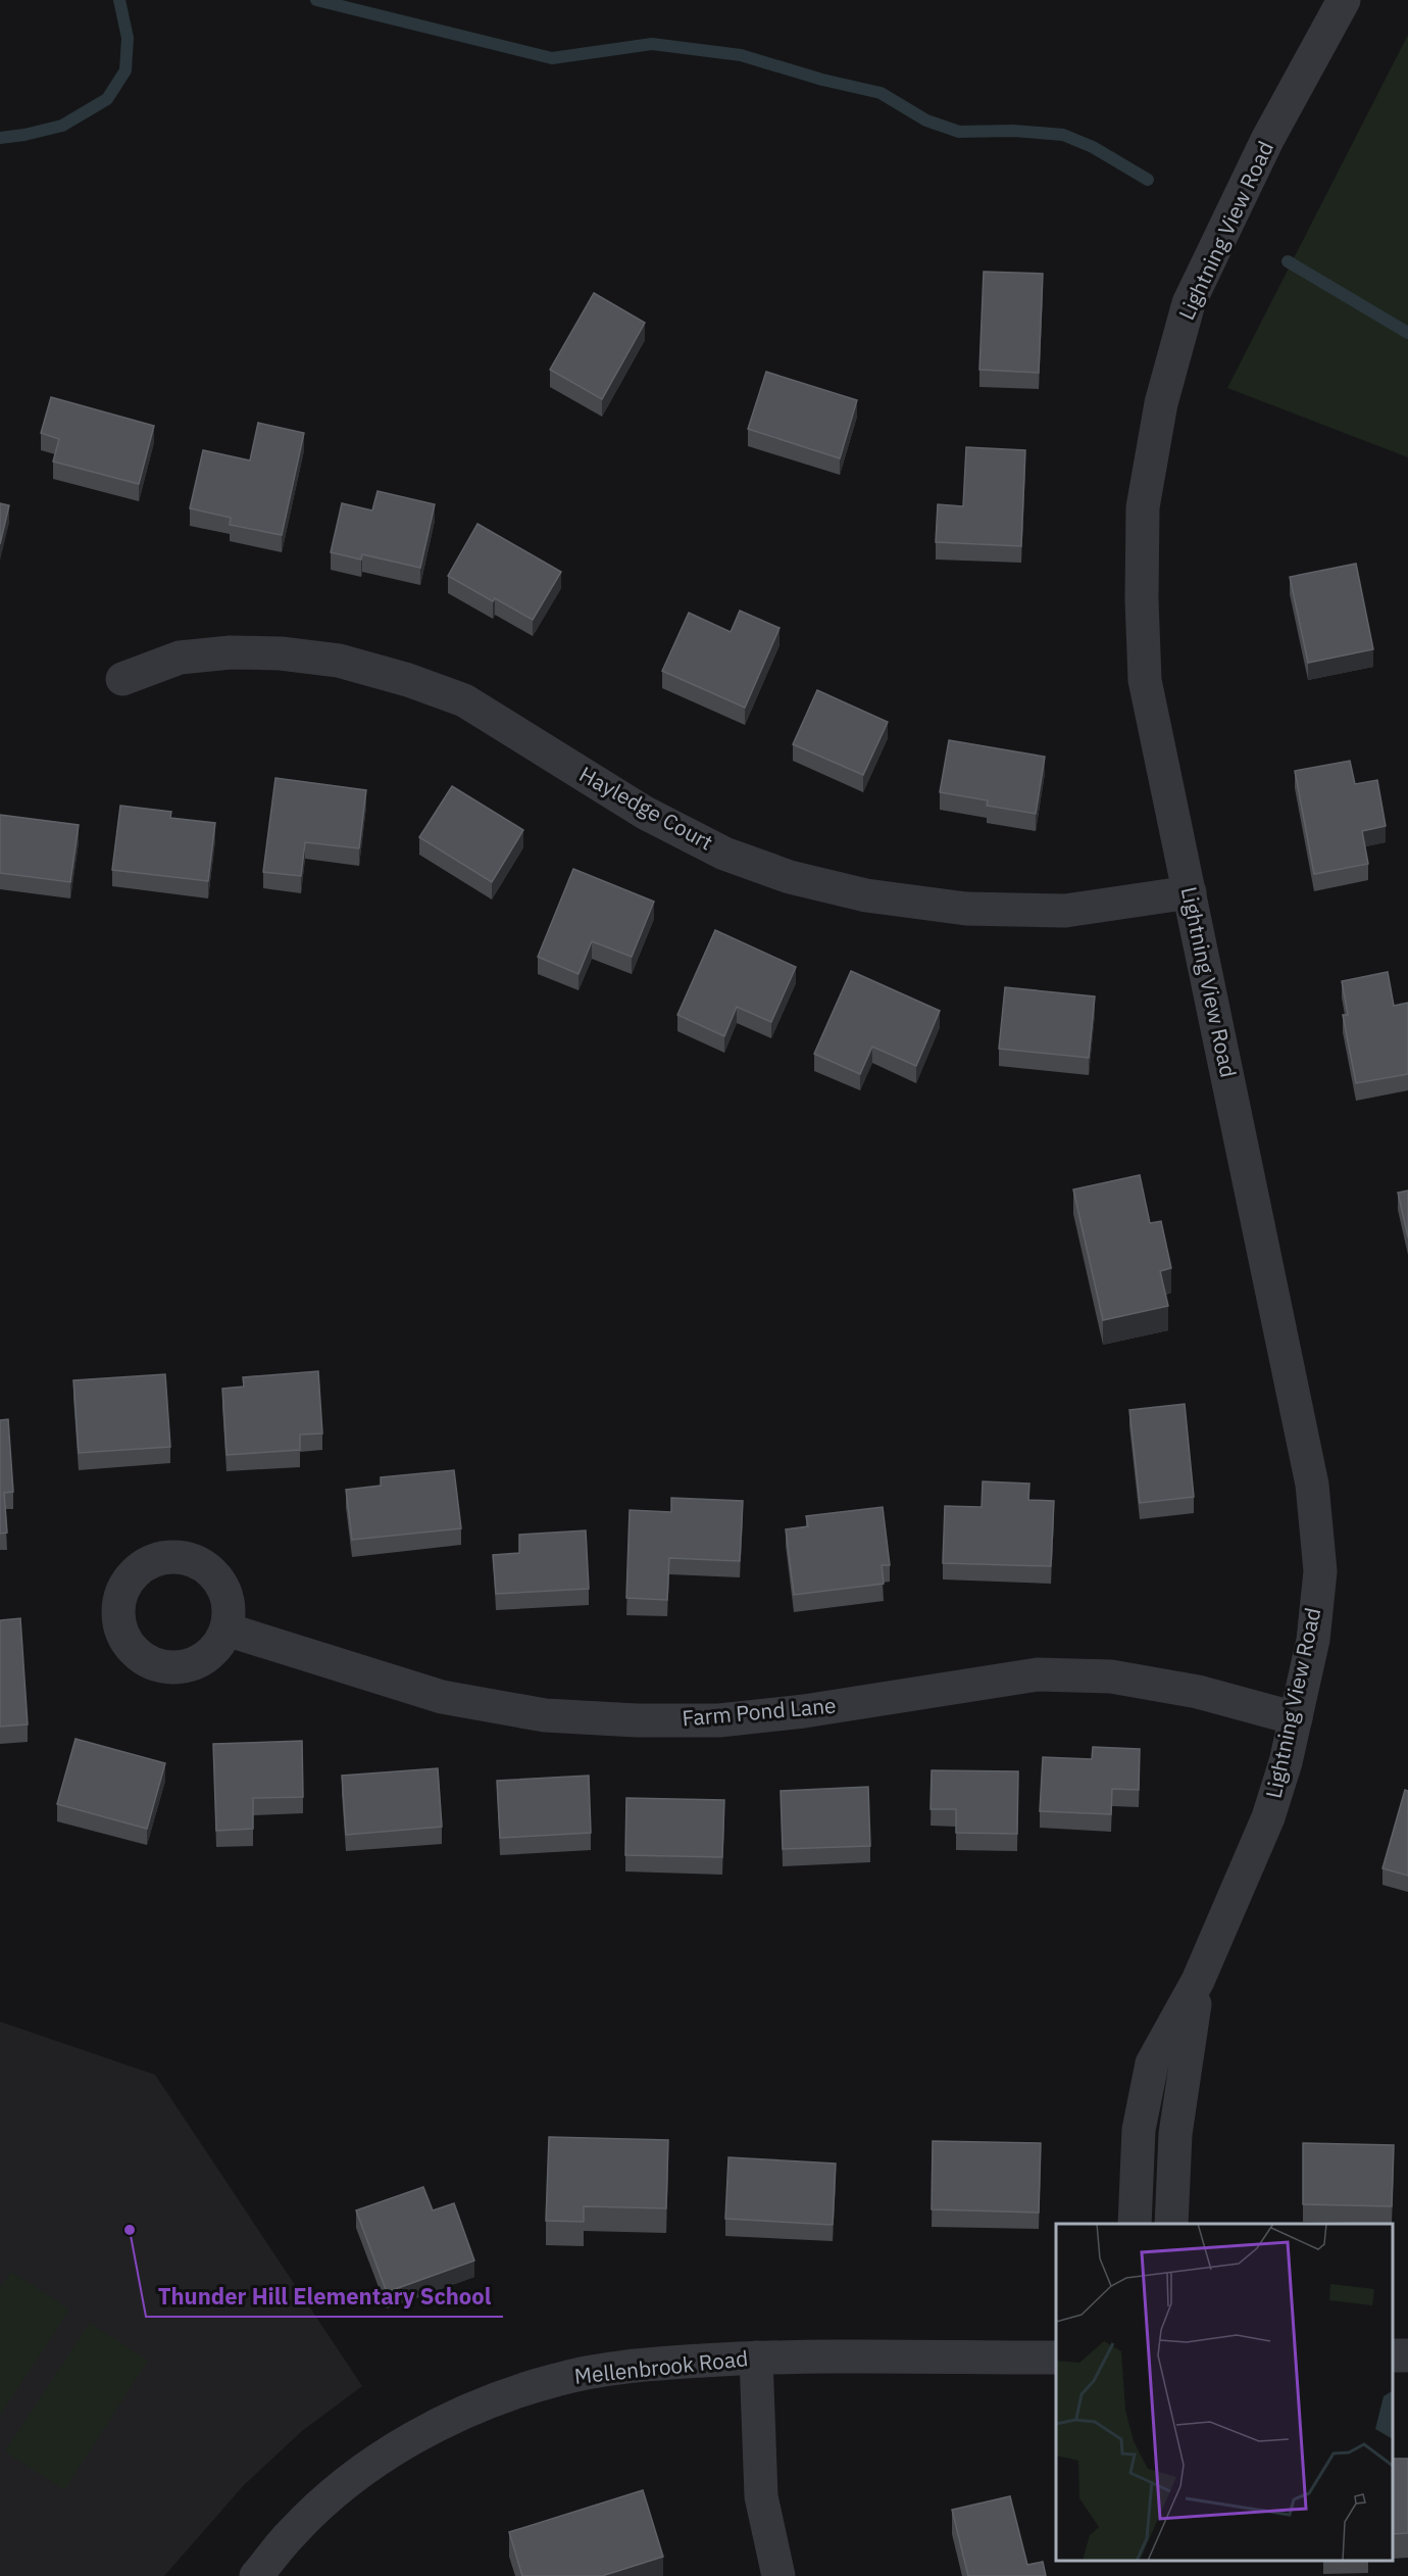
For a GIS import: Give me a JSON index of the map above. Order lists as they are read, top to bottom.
{
  "streets": {
    "street": [
      "Lightning View Road",
      "Hayledge Court",
      "Farm Pond Lane",
      "Mellenbrook Road"
    ]
  },
  "crossings": [
    ["Lightning View Road", "Hayledge Court"],
    ["Lightning View Road", "Farm Pond Lane"]
  ],
  "places": ["Thunder Hill Elementary School"]
}
